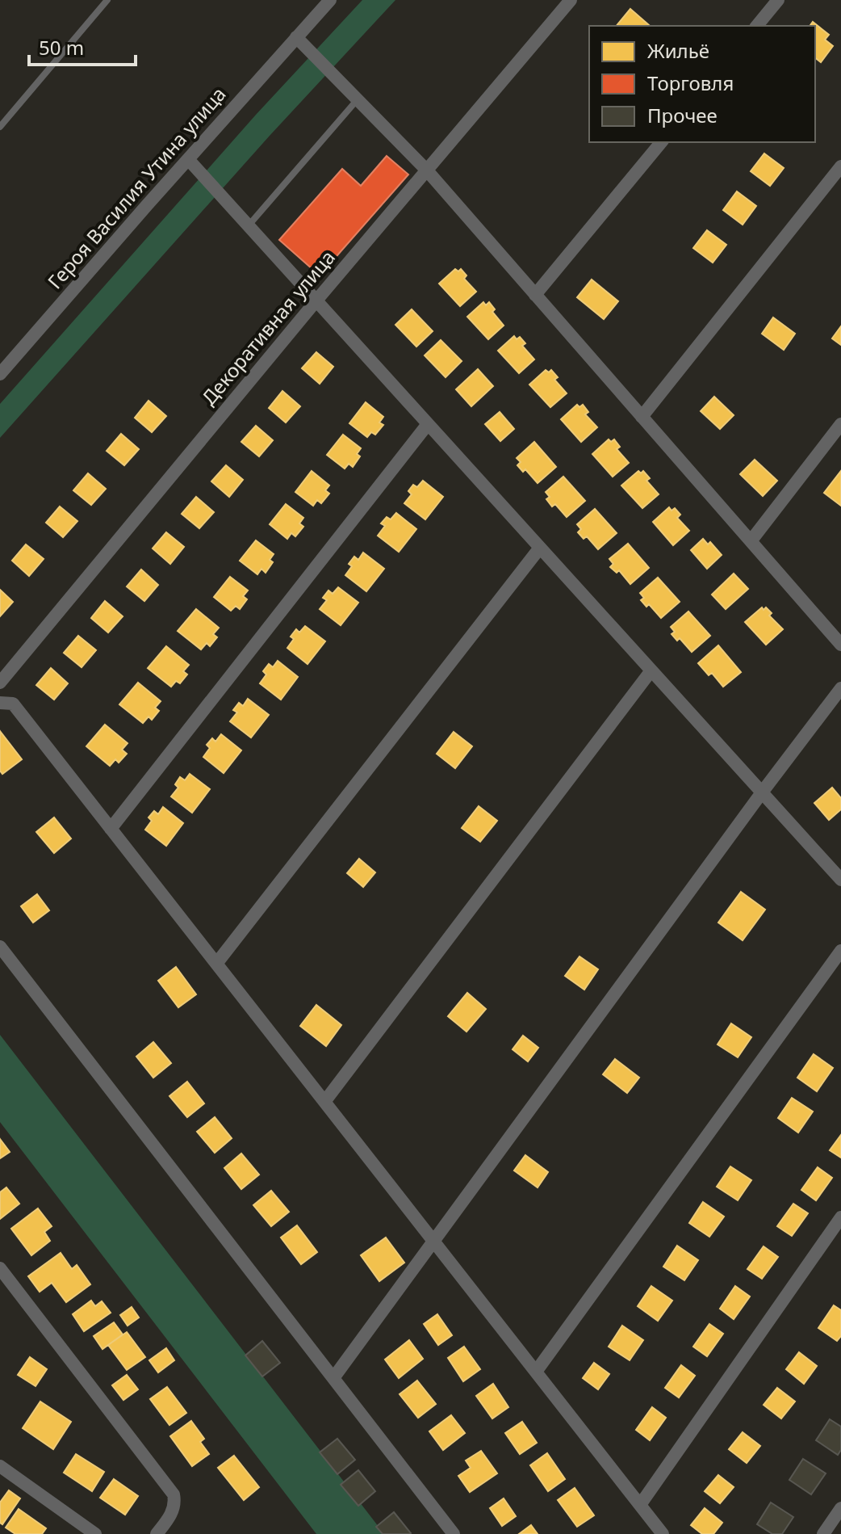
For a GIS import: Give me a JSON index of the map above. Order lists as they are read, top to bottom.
{
  "streets": {
    "street": ["Героя Василия Утина улица", "Декоративная улица"]
  },
  "legend": ["Жильё", "Торговля", "Прочее"],
  "scale_bar": "50 m"
}
